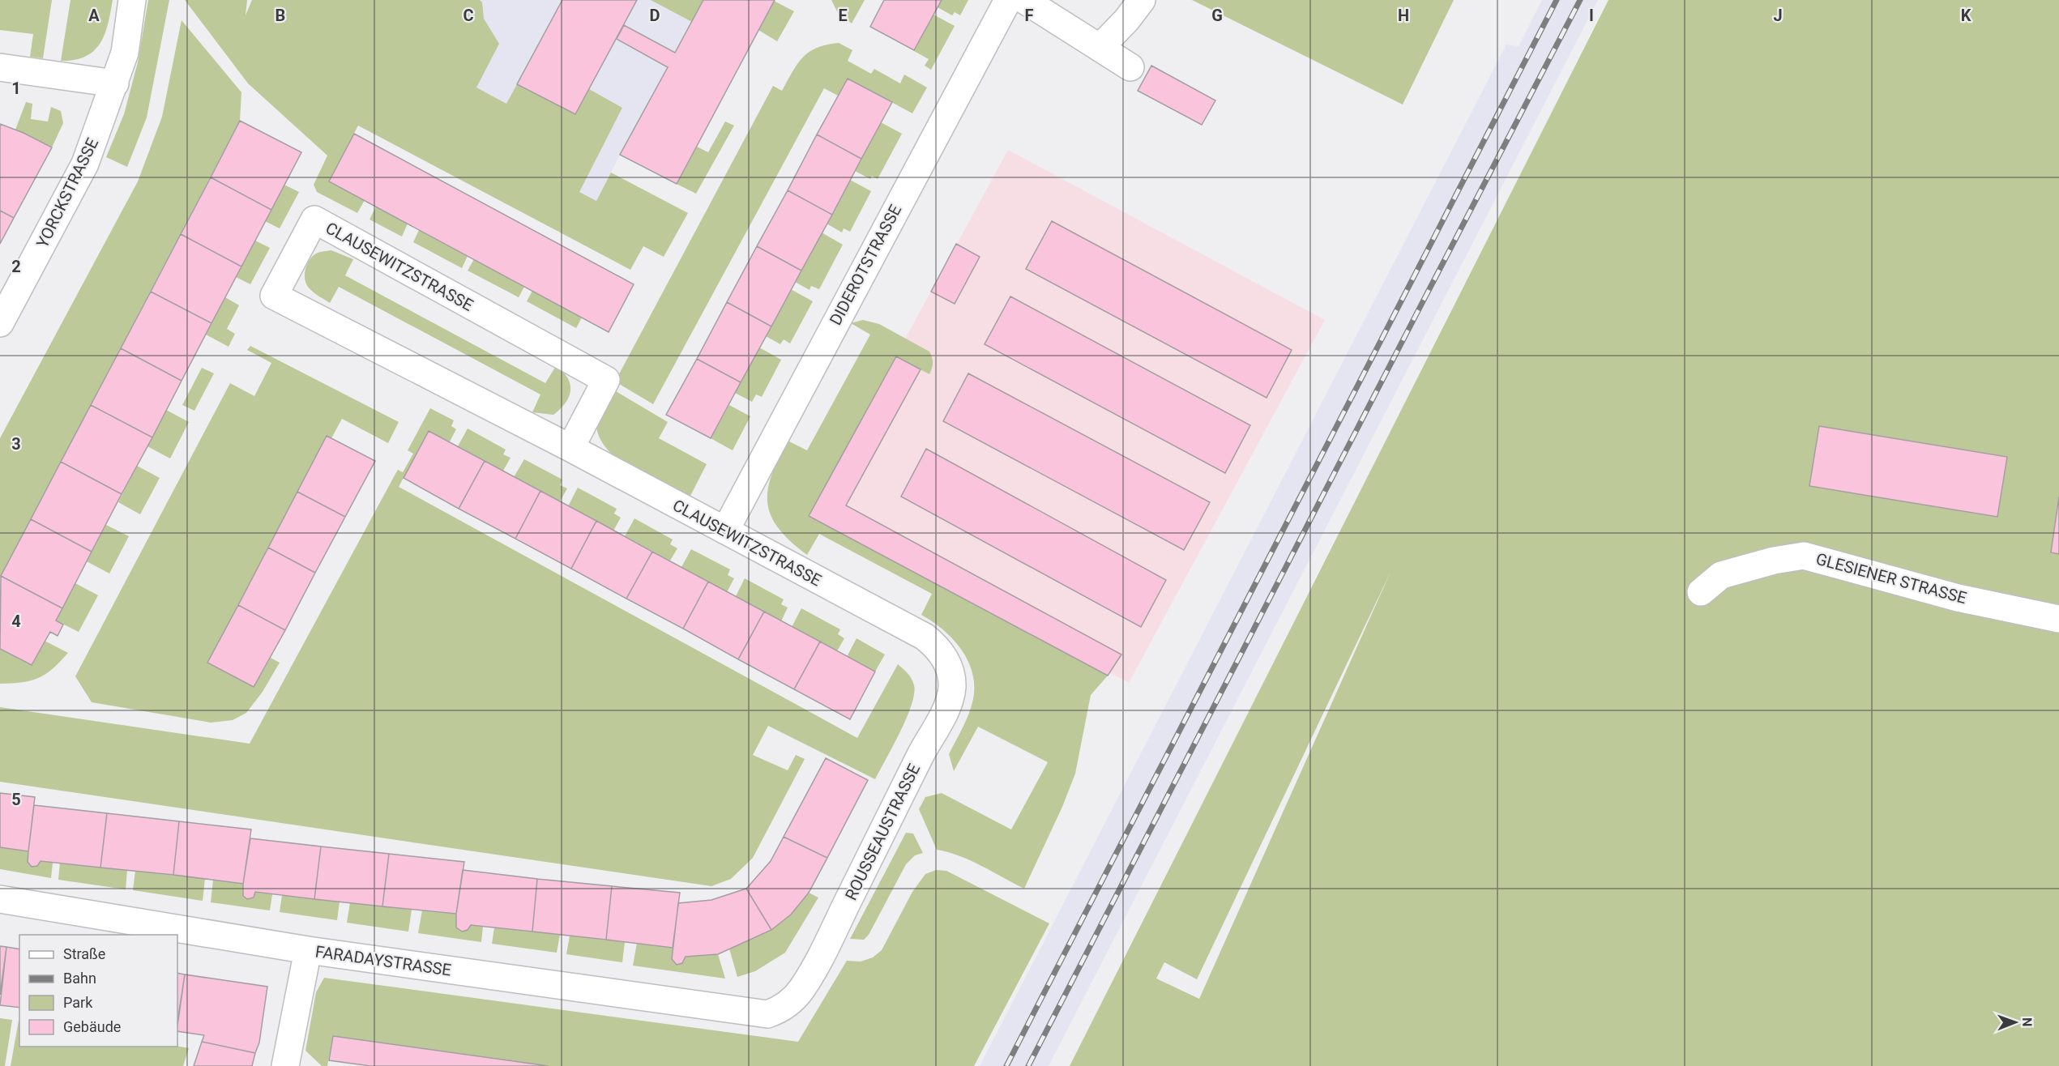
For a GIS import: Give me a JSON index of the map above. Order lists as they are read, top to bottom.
{
  "streets": {
    "street": [
      "YORCKSTRASSE",
      "DIDEROTSTRASSE",
      "CLAUSEWITZSTRASSE",
      "GLESIENER STRASSE",
      "ROUSSEAUSTRASSE",
      "FARADAYSTRASSE"
    ]
  },
  "crossings": [
    ["DIDEROTSTRASSE", "CLAUSEWITZSTRASSE"],
    ["CLAUSEWITZSTRASSE", "ROUSSEAUSTRASSE"],
    ["ROUSSEAUSTRASSE", "FARADAYSTRASSE"]
  ],
  "legend": [
    "Straße",
    "Bahn",
    "Park",
    "Gebäude"
  ],
  "north": "right",
  "grid": {
    "columns": [
      "A",
      "B",
      "C",
      "D",
      "E",
      "F",
      "G",
      "H",
      "I",
      "J",
      "K"
    ],
    "rows": [
      "1",
      "2",
      "3",
      "4",
      "5"
    ]
  }
}
